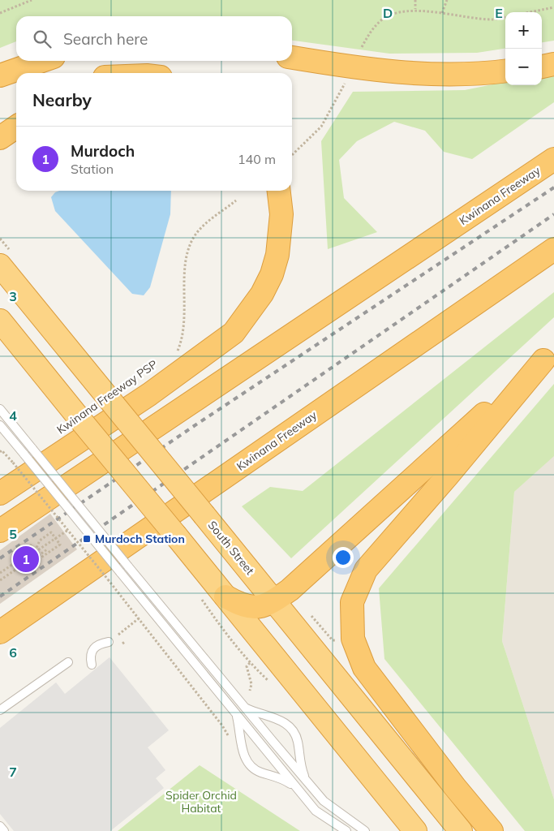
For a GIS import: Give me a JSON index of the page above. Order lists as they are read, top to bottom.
{
  "streets": {
    "highway": ["Kwinana Freeway", "South Street"]
  },
  "parks": ["Spider Orchid Habitat"],
  "places": {
    "transit": ["Murdoch Station"]
  },
  "page": {
    "map_buttons": ["+", "−"],
    "search": "Search here",
    "heading": "Nearby",
    "list": [
      {
        "mark": "1",
        "name": "Murdoch",
        "note": "Station",
        "value": "140 m"
      }
    ],
    "pins": "1"
  },
  "grid": {
    "columns": ["D", "E"],
    "rows": [
      "3",
      "4",
      "5",
      "6",
      "7"
    ]
  }
}
